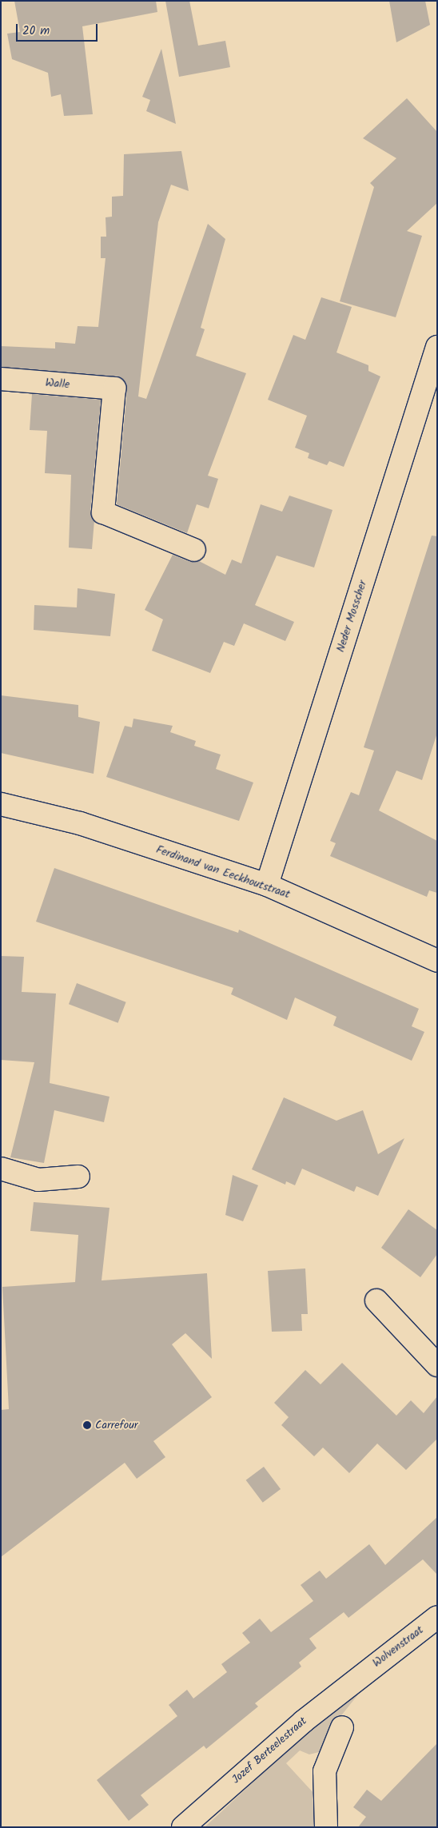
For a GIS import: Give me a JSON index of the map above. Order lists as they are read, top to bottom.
{
  "streets": {
    "street": [
      "Walle",
      "Neder Mosscher",
      "Ferdinand van Eeckhoutstraat",
      "Wolvenstraat",
      "Jozef Berteelestraat"
    ]
  },
  "crossings": [
    ["Neder Mosscher", "Ferdinand van Eeckhoutstraat"],
    ["Wolvenstraat", "Jozef Berteelestraat"]
  ],
  "places": ["Carrefour"],
  "scale_bar": "20 m"
}
